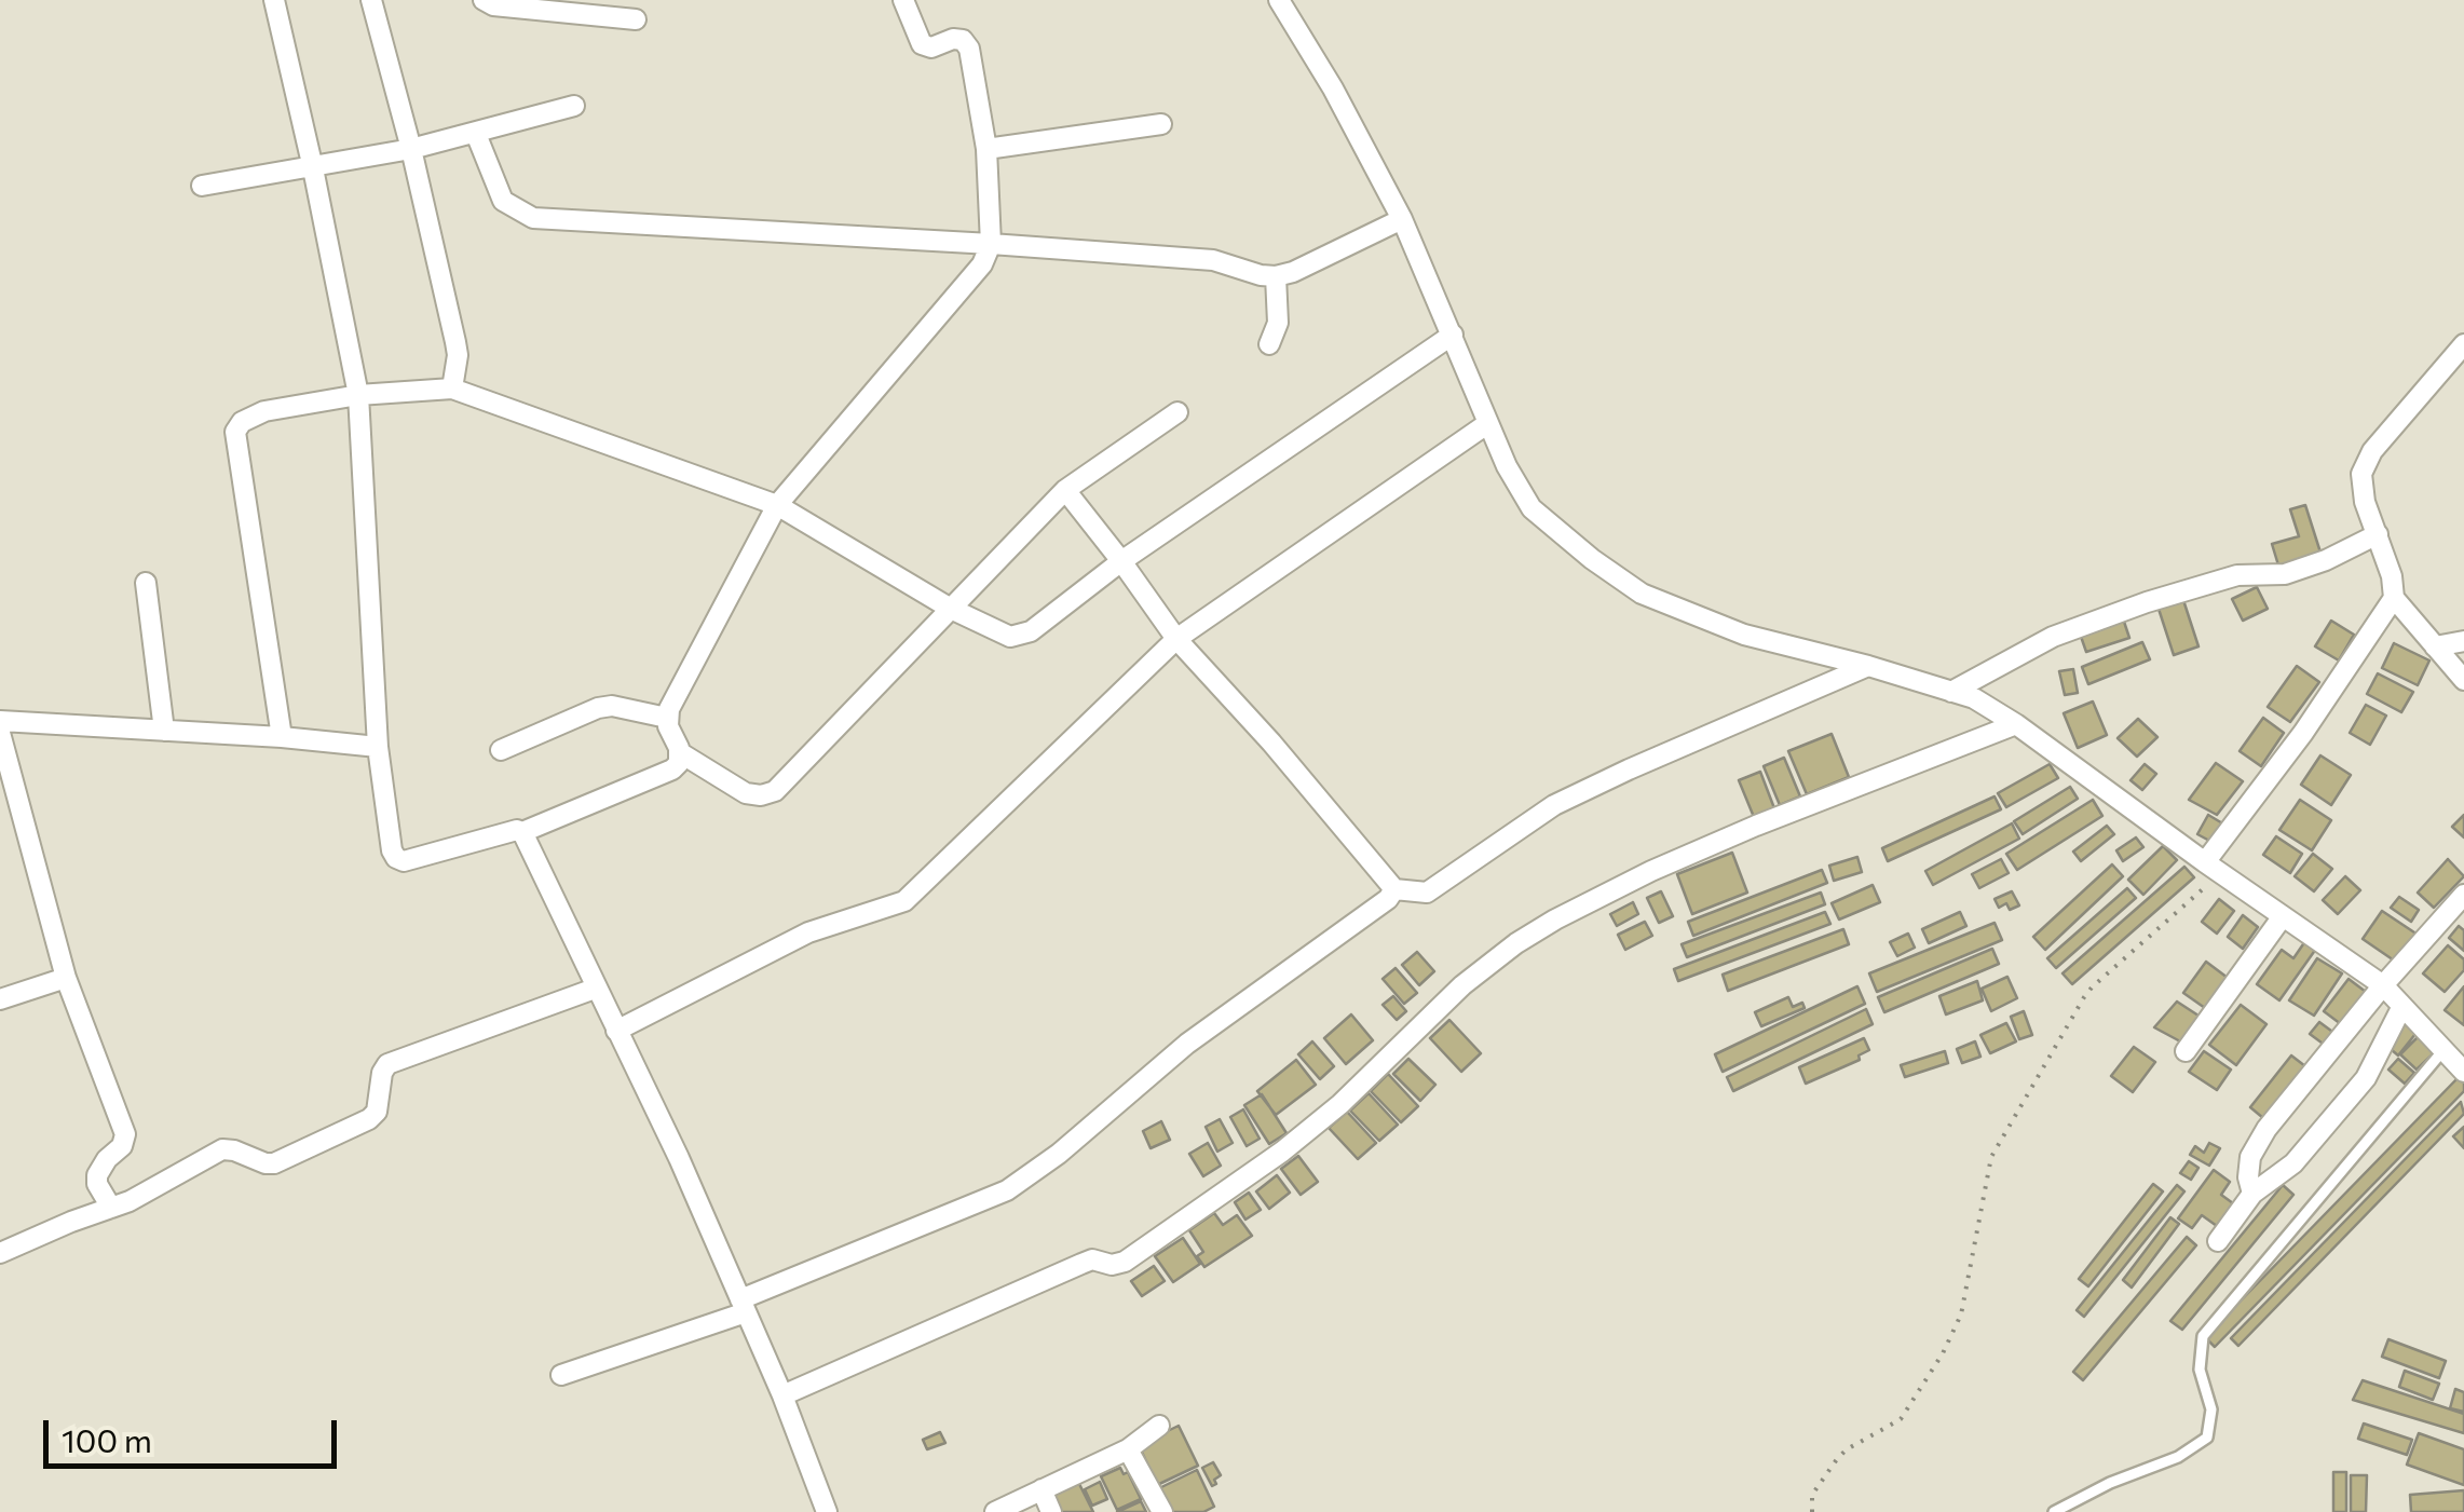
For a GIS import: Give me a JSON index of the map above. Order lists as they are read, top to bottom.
{
  "scale_bar": "100 m"
}
